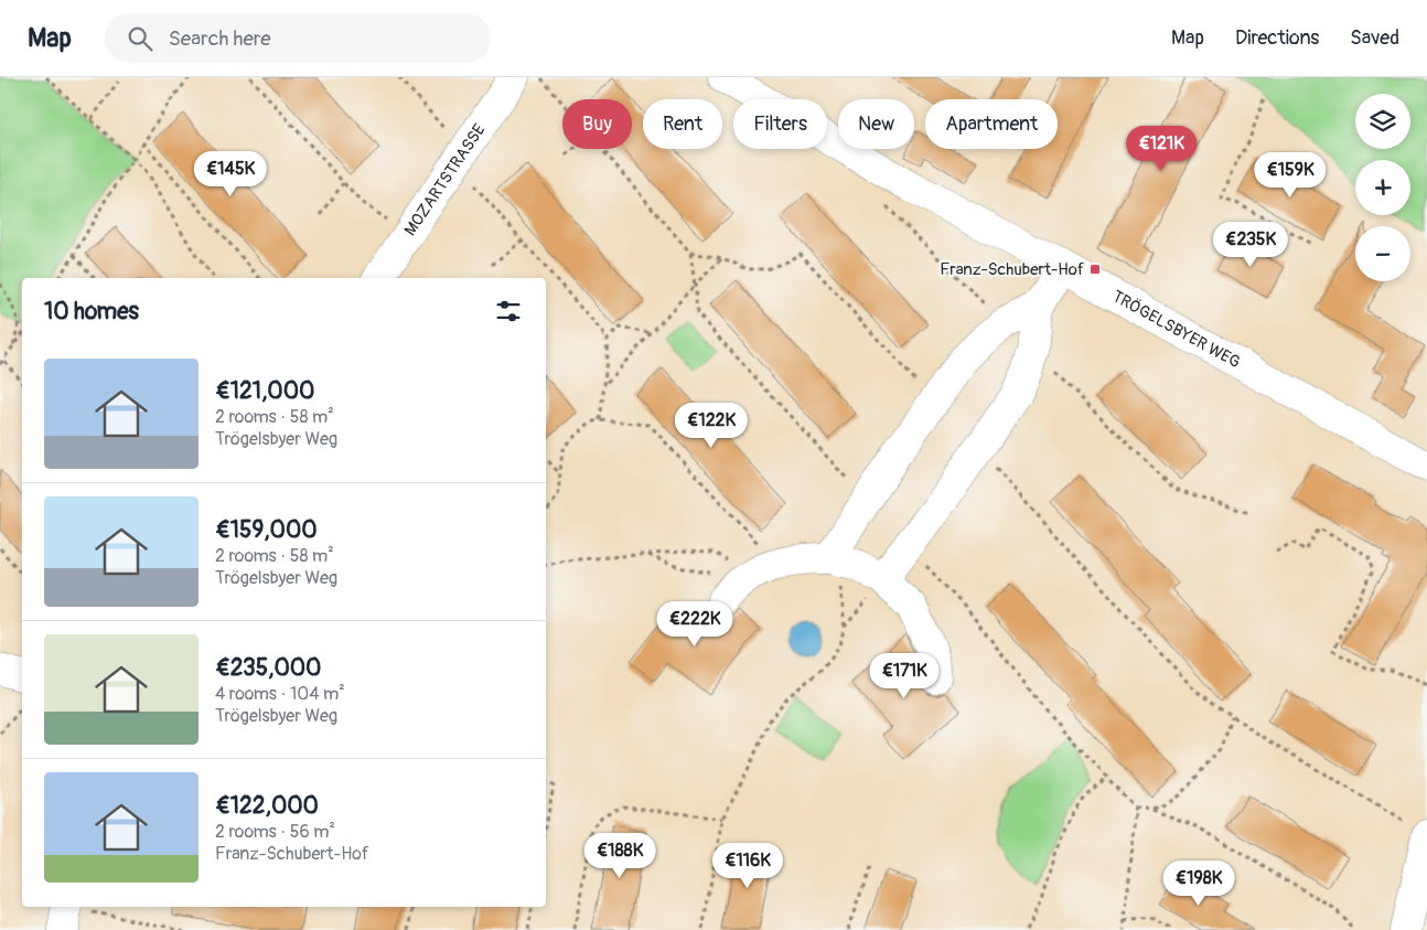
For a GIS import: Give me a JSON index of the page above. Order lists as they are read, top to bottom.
{
  "streets": {
    "street": ["MOZARTSTRASSE", "TRÖGELSBYER WEG"]
  },
  "places": {
    "transit": ["Franz-Schubert-Hof"]
  },
  "page": {
    "header": "Map",
    "search": "Search here",
    "nav": ["Map", "Directions", "Saved"],
    "map_buttons": ["+", "−"],
    "chip": [
      "Buy",
      "Rent",
      "Filters",
      "New",
      "Apartment"
    ],
    "price": [
      "€121K",
      "€145K",
      "€159K",
      "€235K",
      "€122K",
      "€222K",
      "€171K",
      "€188K",
      "€116K",
      "€198K"
    ],
    "heading": "10 homes",
    "list": [
      {
        "name": "€121,000",
        "note": "2 rooms · 58 m² · Trögelsbyer Weg"
      },
      {
        "name": "€159,000",
        "note": "2 rooms · 58 m² · Trögelsbyer Weg"
      },
      {
        "name": "€235,000",
        "note": "4 rooms · 104 m² · Trögelsbyer Weg"
      },
      {
        "name": "€122,000",
        "note": "2 rooms · 56 m² · Franz-Schubert-Hof"
      }
    ]
  }
}
